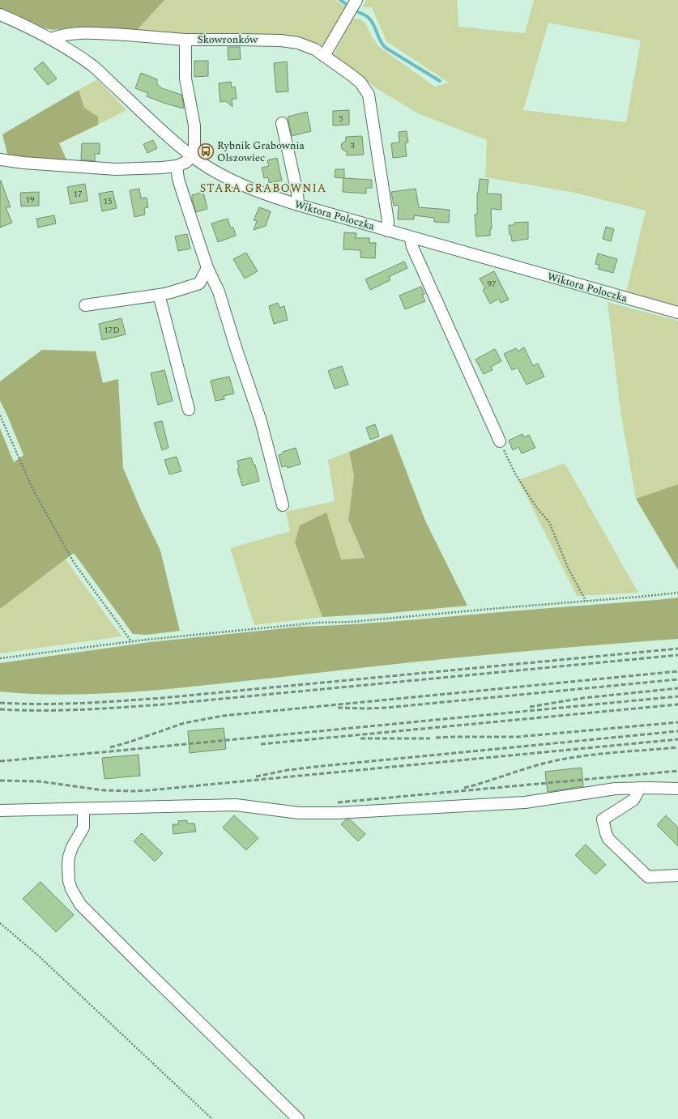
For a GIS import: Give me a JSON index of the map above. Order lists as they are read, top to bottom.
{
  "streets": {
    "street": ["Skowronków", "Wiktora Poloczka"]
  },
  "crossings": [
    ["Skowronków", "Wiktora Poloczka"]
  ],
  "districts": ["STARA GRABOWNIA"],
  "places": {
    "bus stop": ["Rybnik Grabownia Olszowiec"]
  },
  "house_numbers": [
    "5",
    "3",
    "17",
    "19",
    "15",
    "97",
    "17D"
  ]
}
